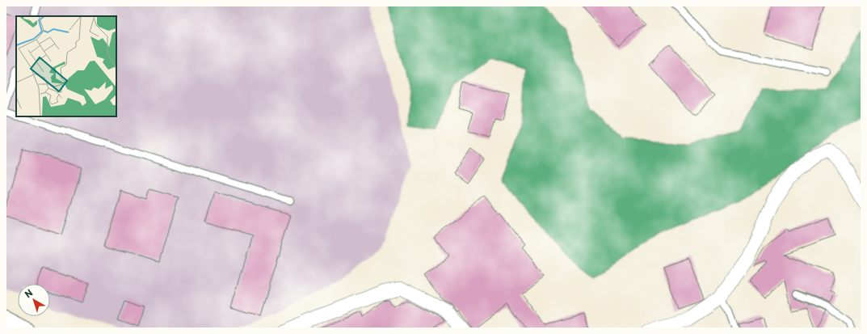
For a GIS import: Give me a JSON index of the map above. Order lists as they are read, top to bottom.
{
  "north": "top left"
}
